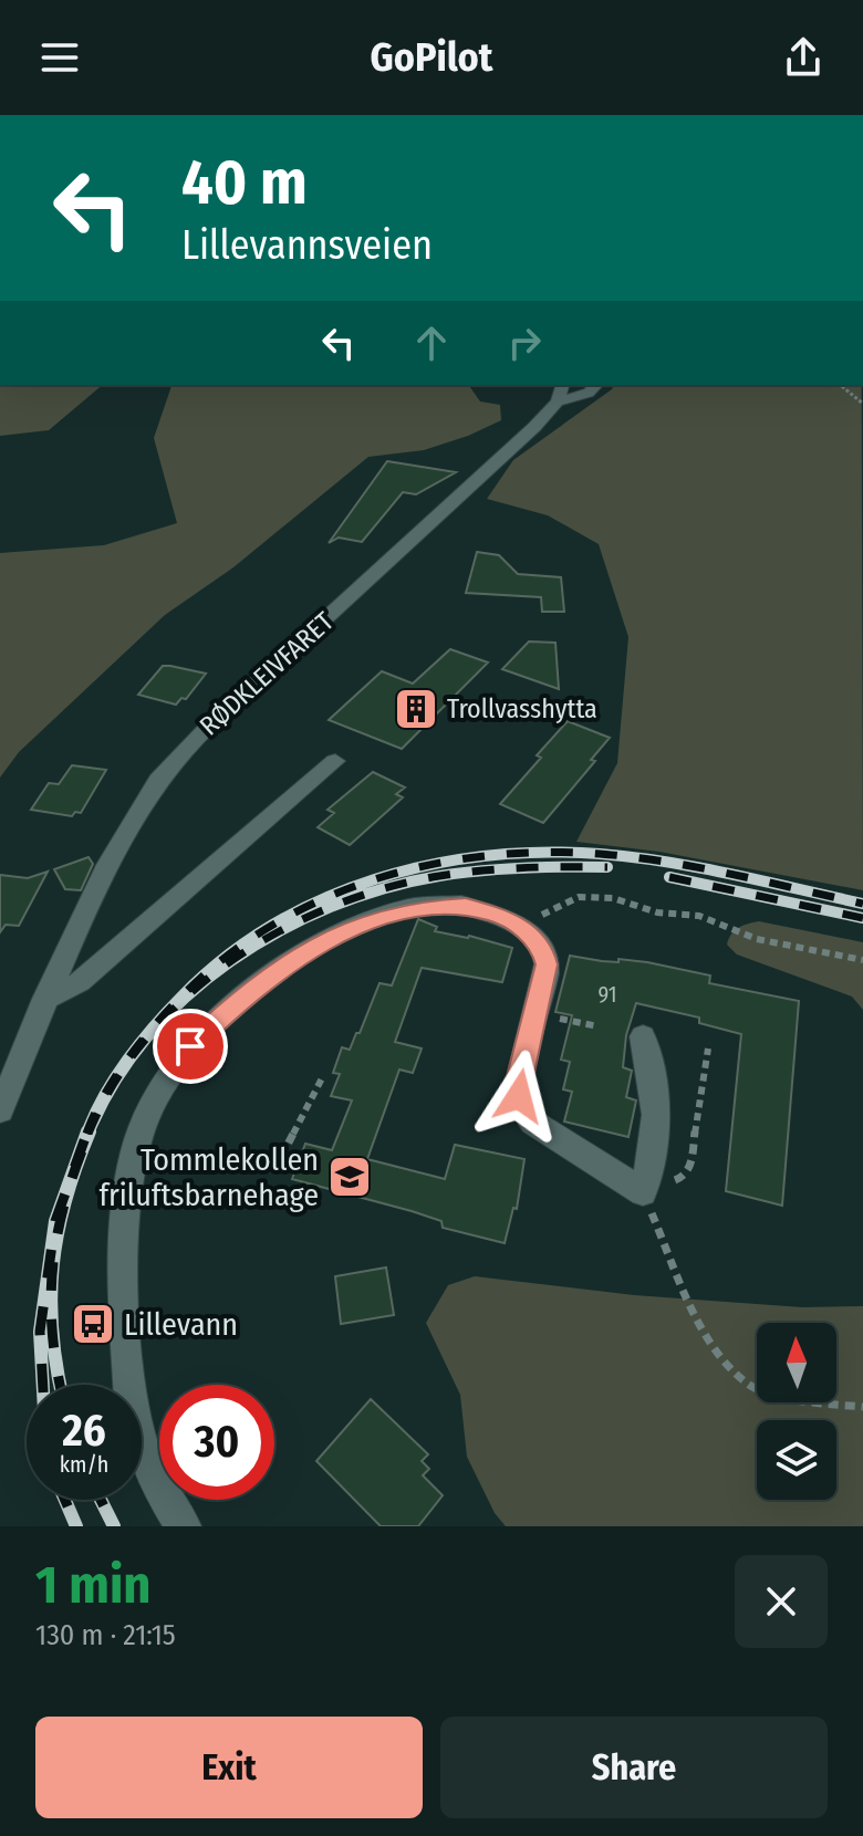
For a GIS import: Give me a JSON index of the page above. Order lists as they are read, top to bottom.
{
  "streets": {
    "street": ["RØDKLEIVFARET"]
  },
  "places": {
    "building": ["Trollvasshytta"],
    "school or university": ["Tommlekollen friluftsbarnehage"],
    "bus stop": ["Lillevann"]
  },
  "house_numbers": ["91"],
  "north": "top",
  "page": {
    "header": "GoPilot",
    "turn": ["40 m", "Lillevannsveien"],
    "speed": "26 km/h",
    "limit": "30",
    "heading": ["1 min", "130 m · 21:15"],
    "buttons": ["Exit", "Share"]
  }
}
